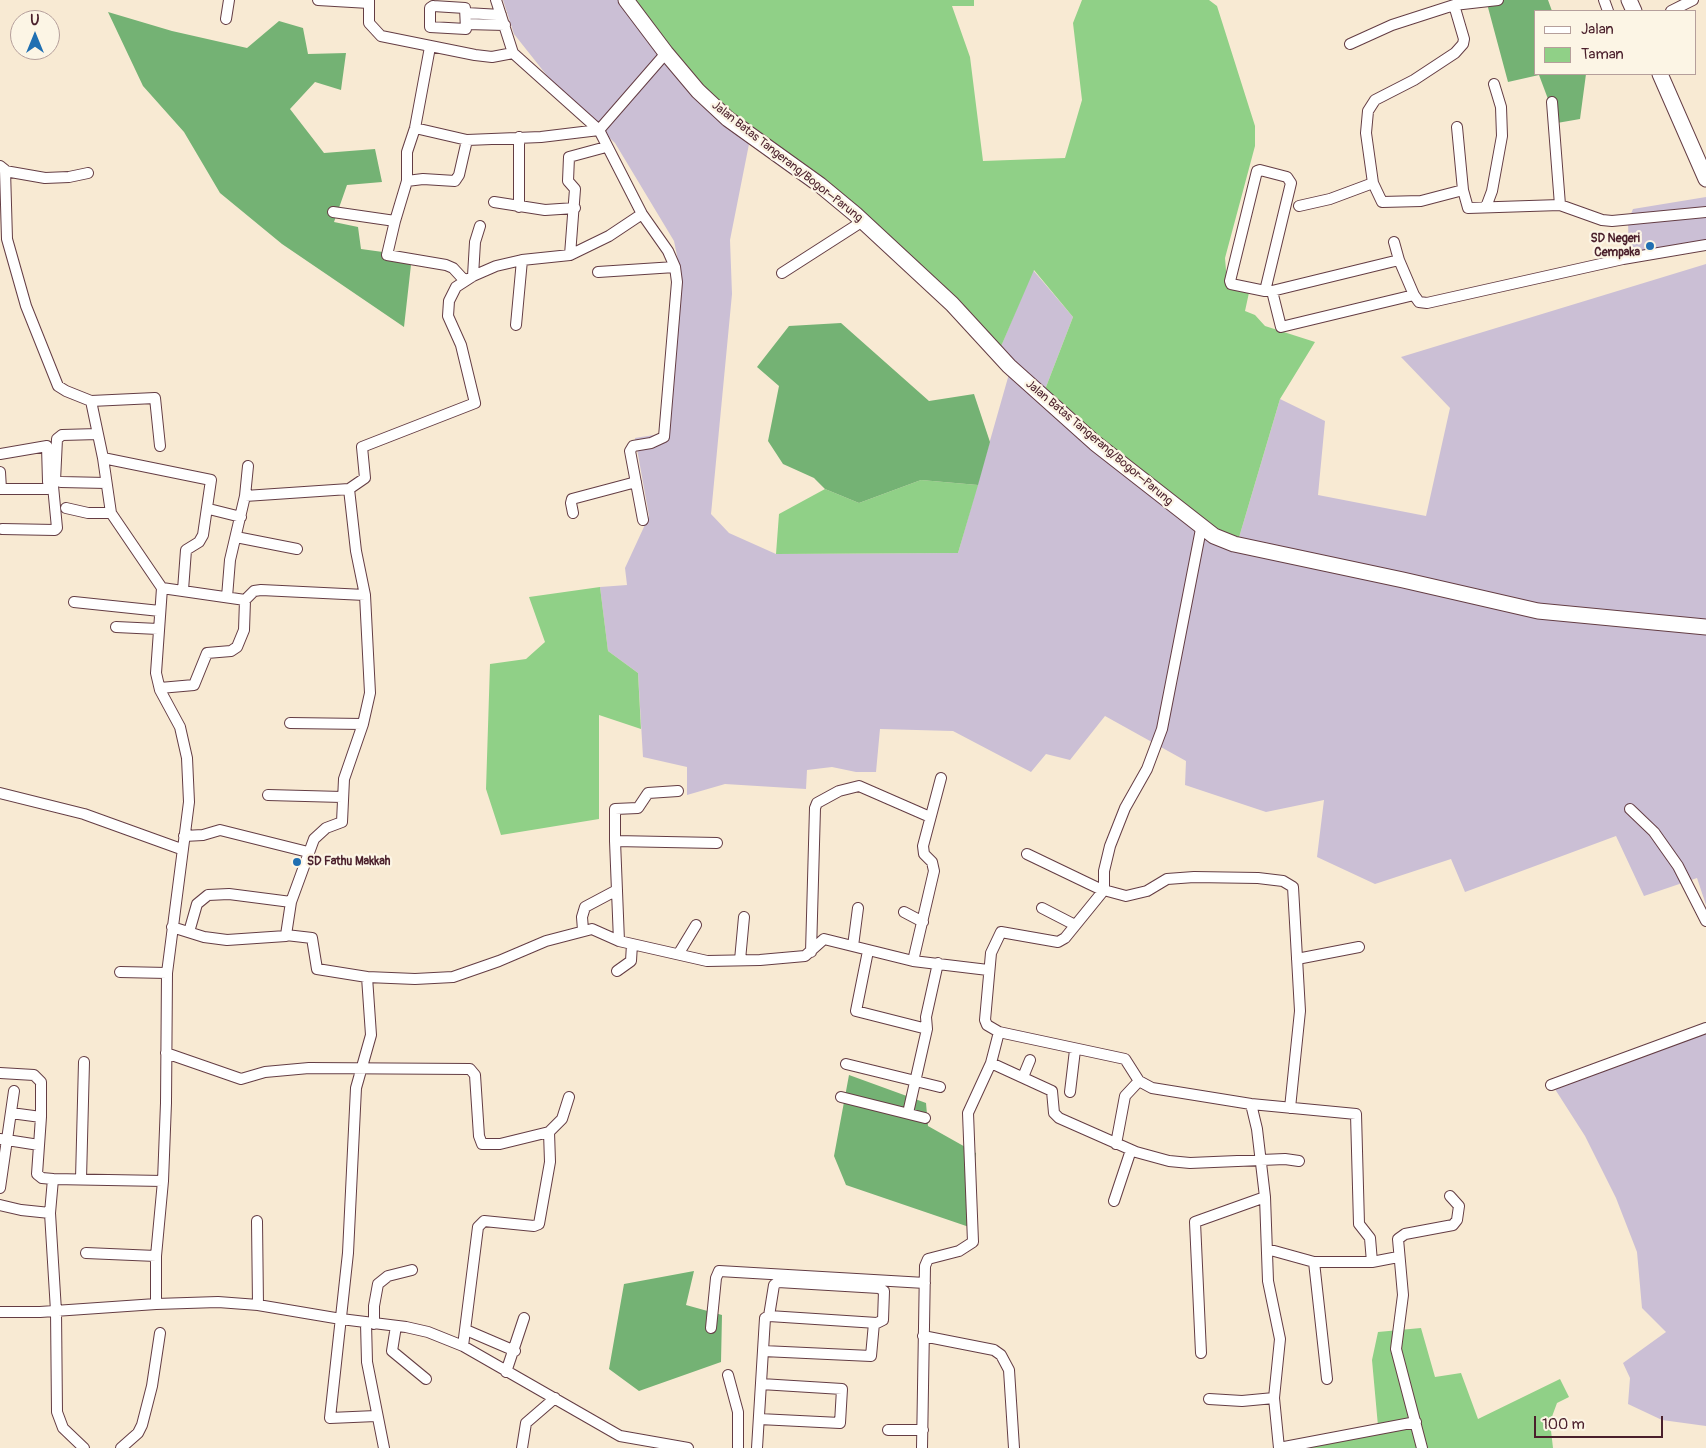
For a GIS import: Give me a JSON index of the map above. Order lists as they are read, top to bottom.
{
  "streets": {
    "main road": ["Jalan Batas Tangerang/Bogor–Parung"]
  },
  "places": ["SD Negeri Cempaka", "SD Fathu Makkah"],
  "legend": ["Jalan", "Taman"],
  "scale_bar": "100 m",
  "north": "top"
}
